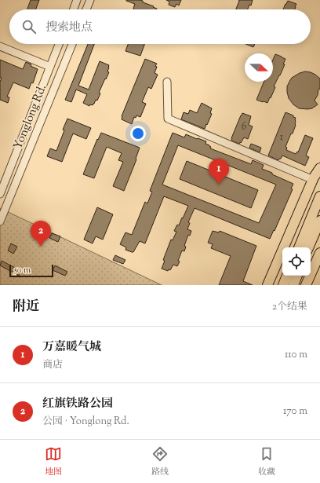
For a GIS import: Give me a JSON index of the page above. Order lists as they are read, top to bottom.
{
  "streets": {
    "street": ["Yonglong Rd."]
  },
  "house_numbers": ["6", "1"],
  "scale_bar": "50 m",
  "north": "right",
  "page": {
    "search": "搜索地点",
    "pins": ["1", "2"],
    "scale": "50 m",
    "heading": ["附近", "2个结果"],
    "list": [
      {
        "mark": "1",
        "name": "万嘉暖气城",
        "note": "商店",
        "value": "110 m"
      },
      {
        "mark": "2",
        "name": "红旗铁路公园",
        "note": "公园 · Yonglong Rd.",
        "value": "170 m"
      }
    ],
    "nav": ["地图", "路线", "收藏"]
  }
}
